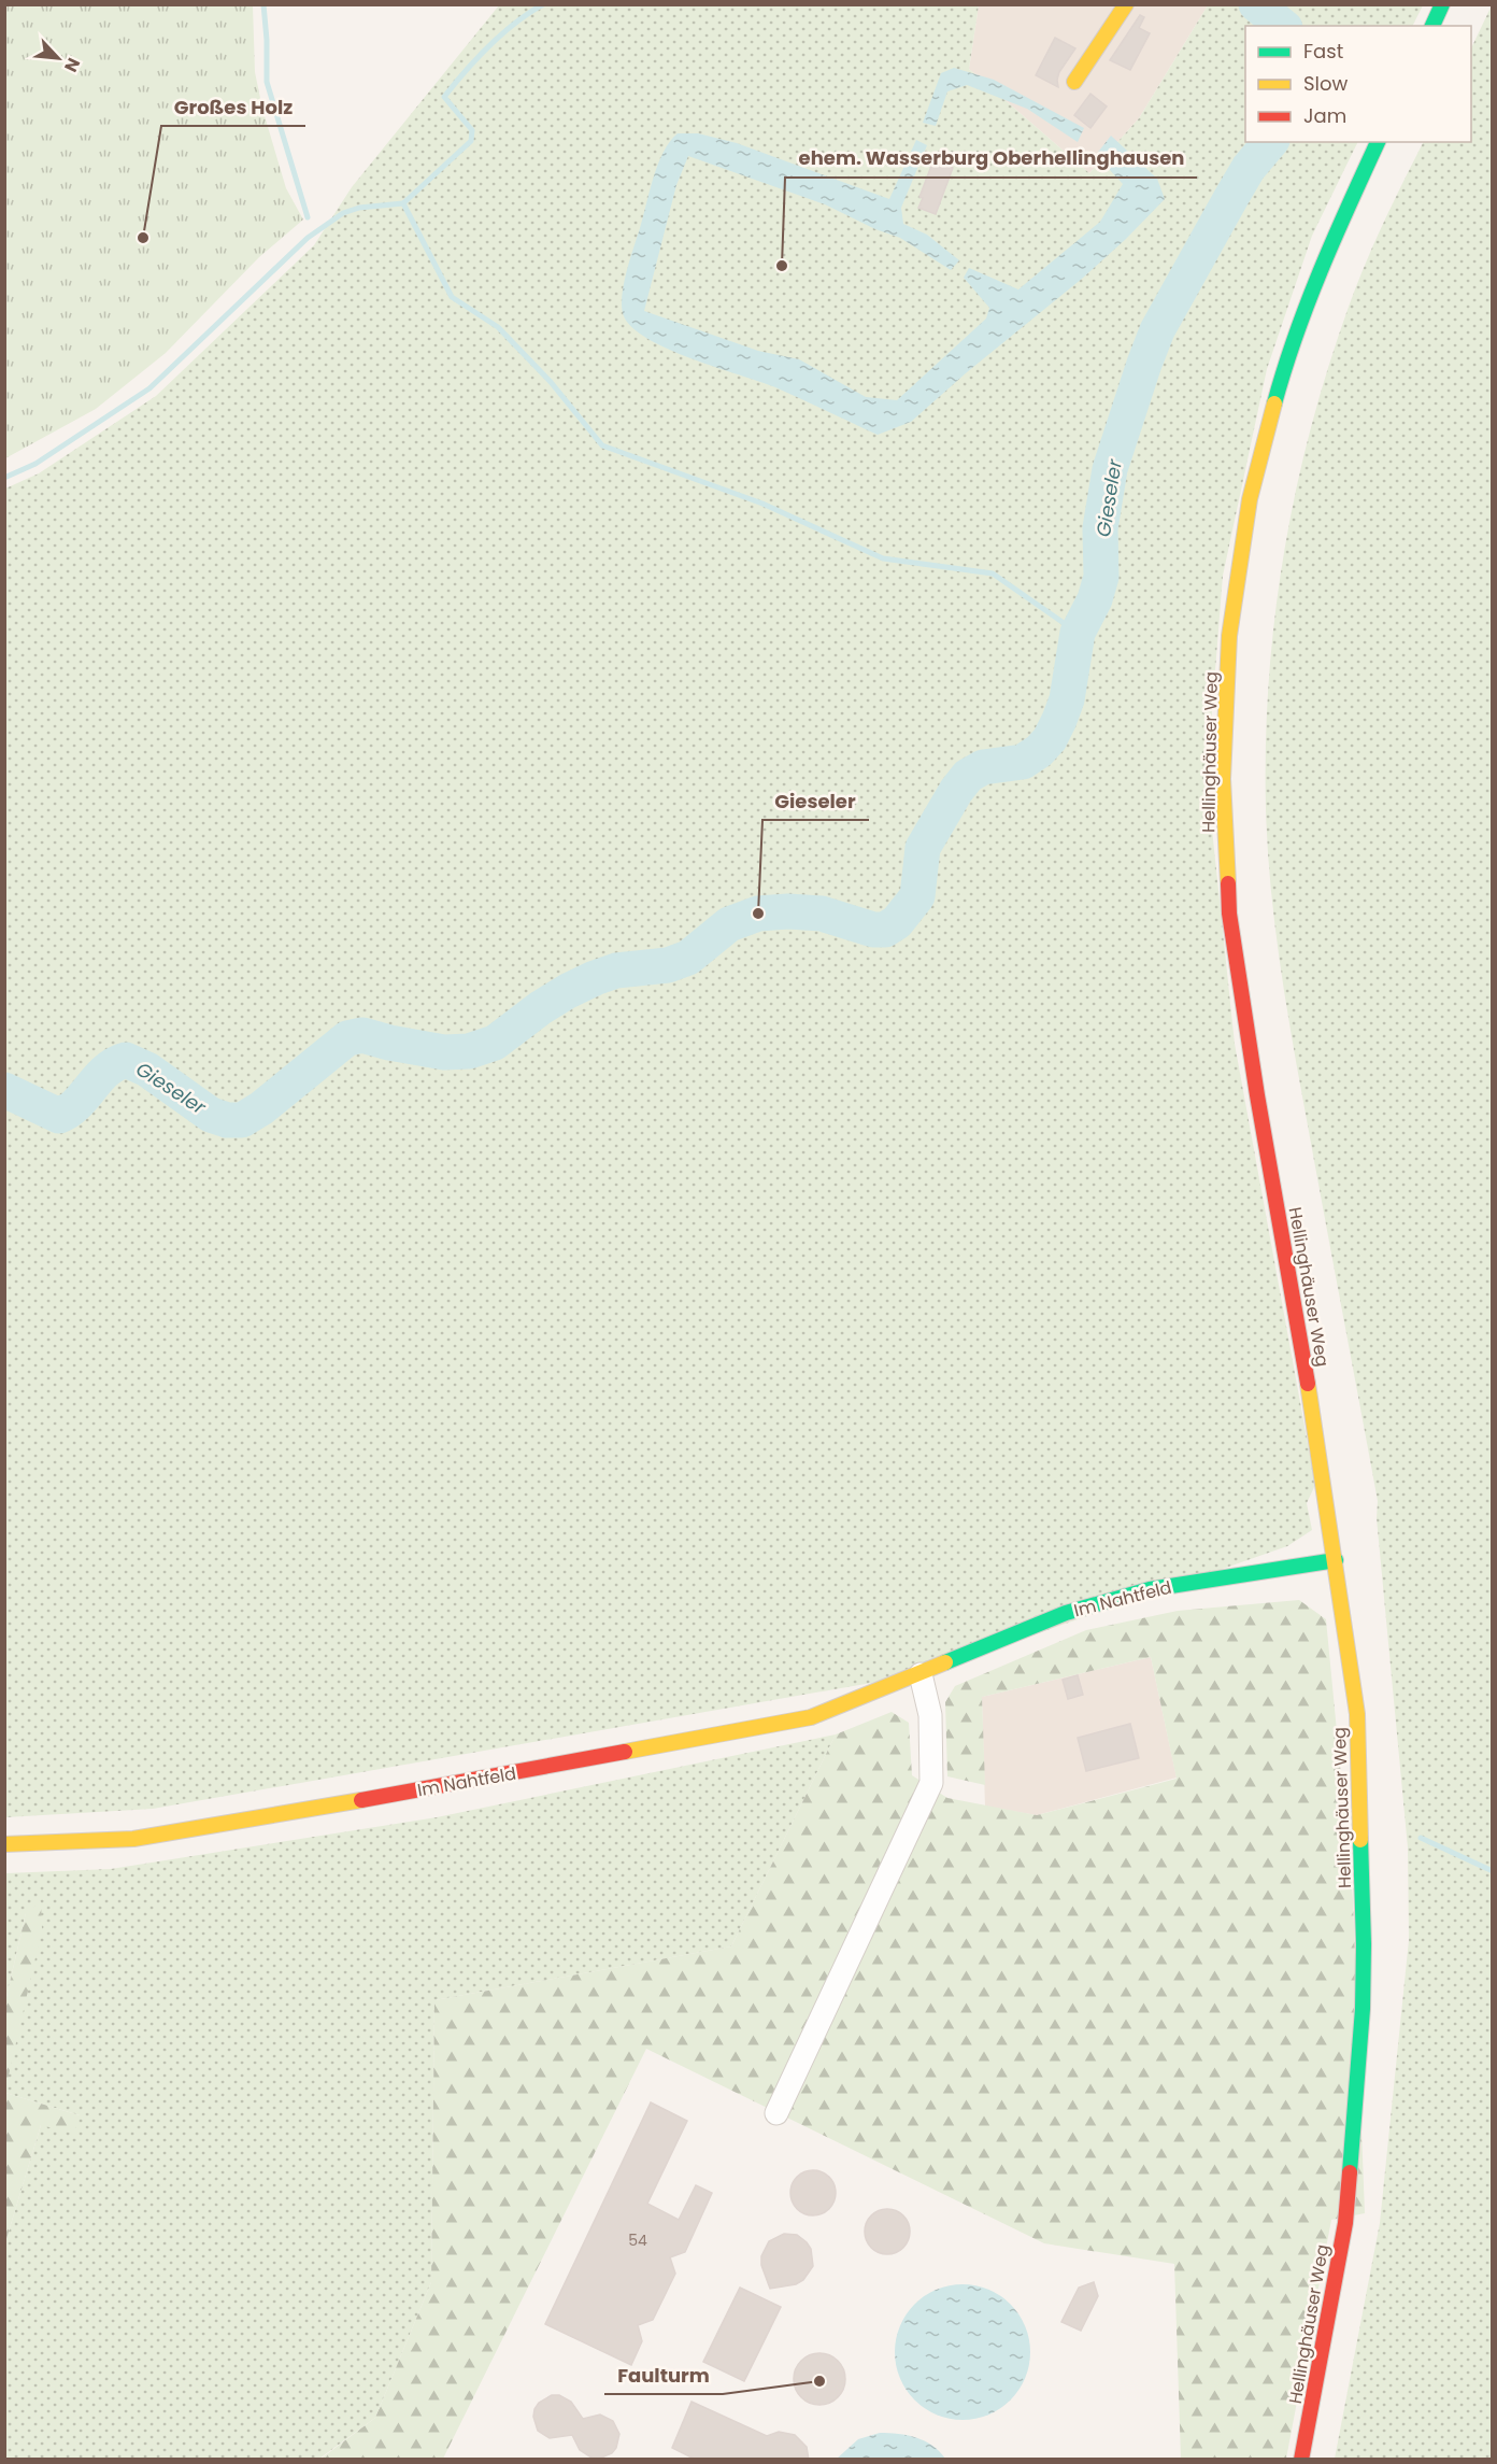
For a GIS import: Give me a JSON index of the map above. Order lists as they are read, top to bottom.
{
  "streets": {
    "street": ["Hellinghäuser Weg", "Im Nahtfeld"]
  },
  "crossings": [
    ["Hellinghäuser Weg", "Im Nahtfeld"]
  ],
  "water": ["Gieseler"],
  "places": [
    "Großes Holz",
    "ehem. Wasserburg Oberhellinghausen",
    "Gieseler",
    "Faulturm"
  ],
  "house_numbers": ["54"],
  "legend": ["Fast", "Slow", "Jam"],
  "north": "bottom right"
}
